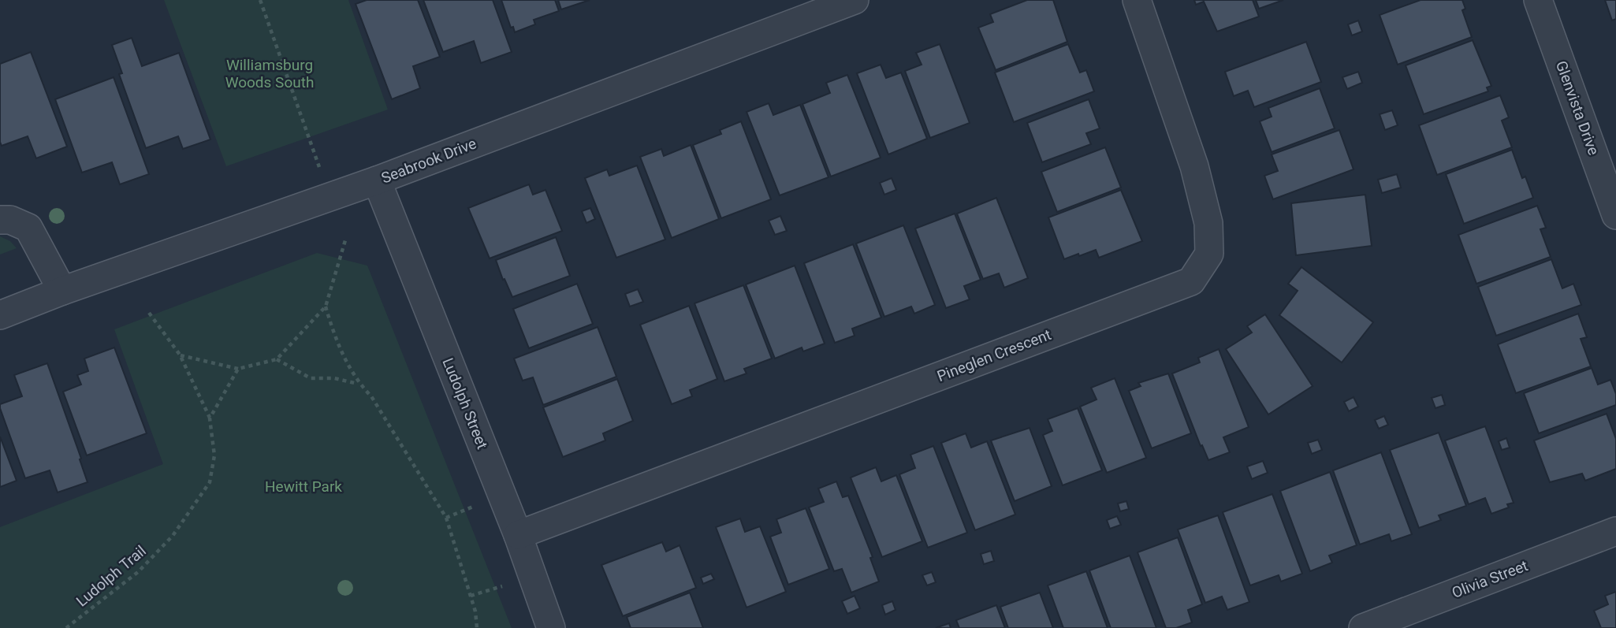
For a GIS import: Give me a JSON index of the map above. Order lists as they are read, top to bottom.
{
  "streets": {
    "street": [
      "Glenvista Drive",
      "Seabrook Drive",
      "Pineglen Crescent",
      "Ludolph Street",
      "Olivia Street"
    ],
    "path": ["Ludolph Trail"]
  },
  "crossings": [
    ["Seabrook Drive", "Ludolph Street"],
    ["Pineglen Crescent", "Ludolph Street"]
  ],
  "parks": ["Williamsburg Woods South", "Hewitt Park"]
}
